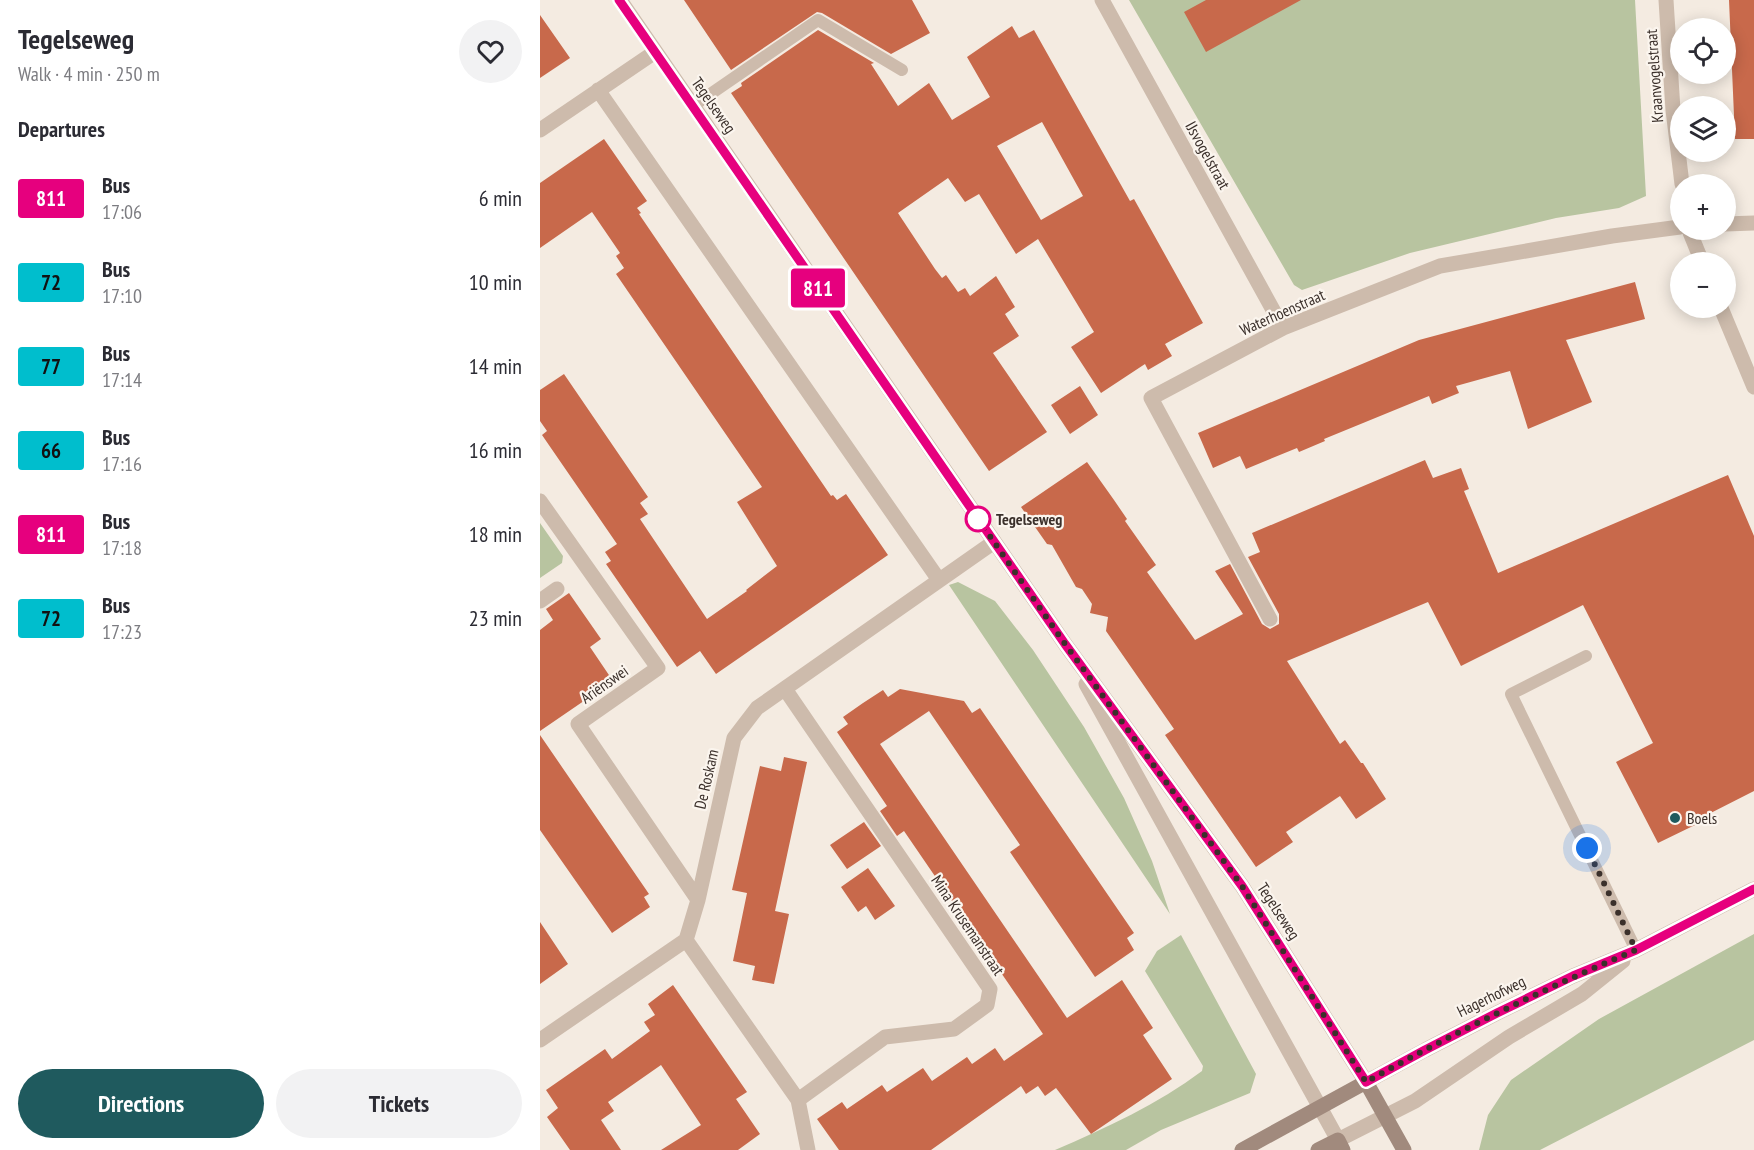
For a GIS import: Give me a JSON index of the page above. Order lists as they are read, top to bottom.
{
  "streets": {
    "main road": ["Tegelseweg"],
    "street": [
      "Kraanvogelstraat",
      "IJsvogelstraat",
      "Waterhoenstraat",
      "Ariënswei",
      "De Roskam",
      "Mina Krusemanstraat",
      "Hagerhofweg"
    ]
  },
  "crossings": [
    ["Tegelseweg", "De Roskam"],
    ["Tegelseweg", "Hagerhofweg"],
    ["IJsvogelstraat", "Waterhoenstraat"],
    ["Ariënswei", "De Roskam"],
    ["De Roskam", "Mina Krusemanstraat"]
  ],
  "places": ["Tegelseweg", "Boels"],
  "lines": ["bus line 811"],
  "page": {
    "heading": [
      ["Tegelseweg", "Walk · 4 min · 250 m"],
      "Departures"
    ],
    "on_map": "811",
    "map_buttons": ["+", "−"],
    "list": [
      {
        "mark": "811",
        "name": "Bus",
        "note": "17:06",
        "value": "6 min"
      },
      {
        "mark": "72",
        "name": "Bus",
        "note": "17:10",
        "value": "10 min"
      },
      {
        "mark": "77",
        "name": "Bus",
        "note": "17:14",
        "value": "14 min"
      },
      {
        "mark": "66",
        "name": "Bus",
        "note": "17:16",
        "value": "16 min"
      },
      {
        "mark": "811",
        "name": "Bus",
        "note": "17:18",
        "value": "18 min"
      },
      {
        "mark": "72",
        "name": "Bus",
        "note": "17:23",
        "value": "23 min"
      }
    ],
    "buttons": ["Directions", "Tickets"]
  }
}
